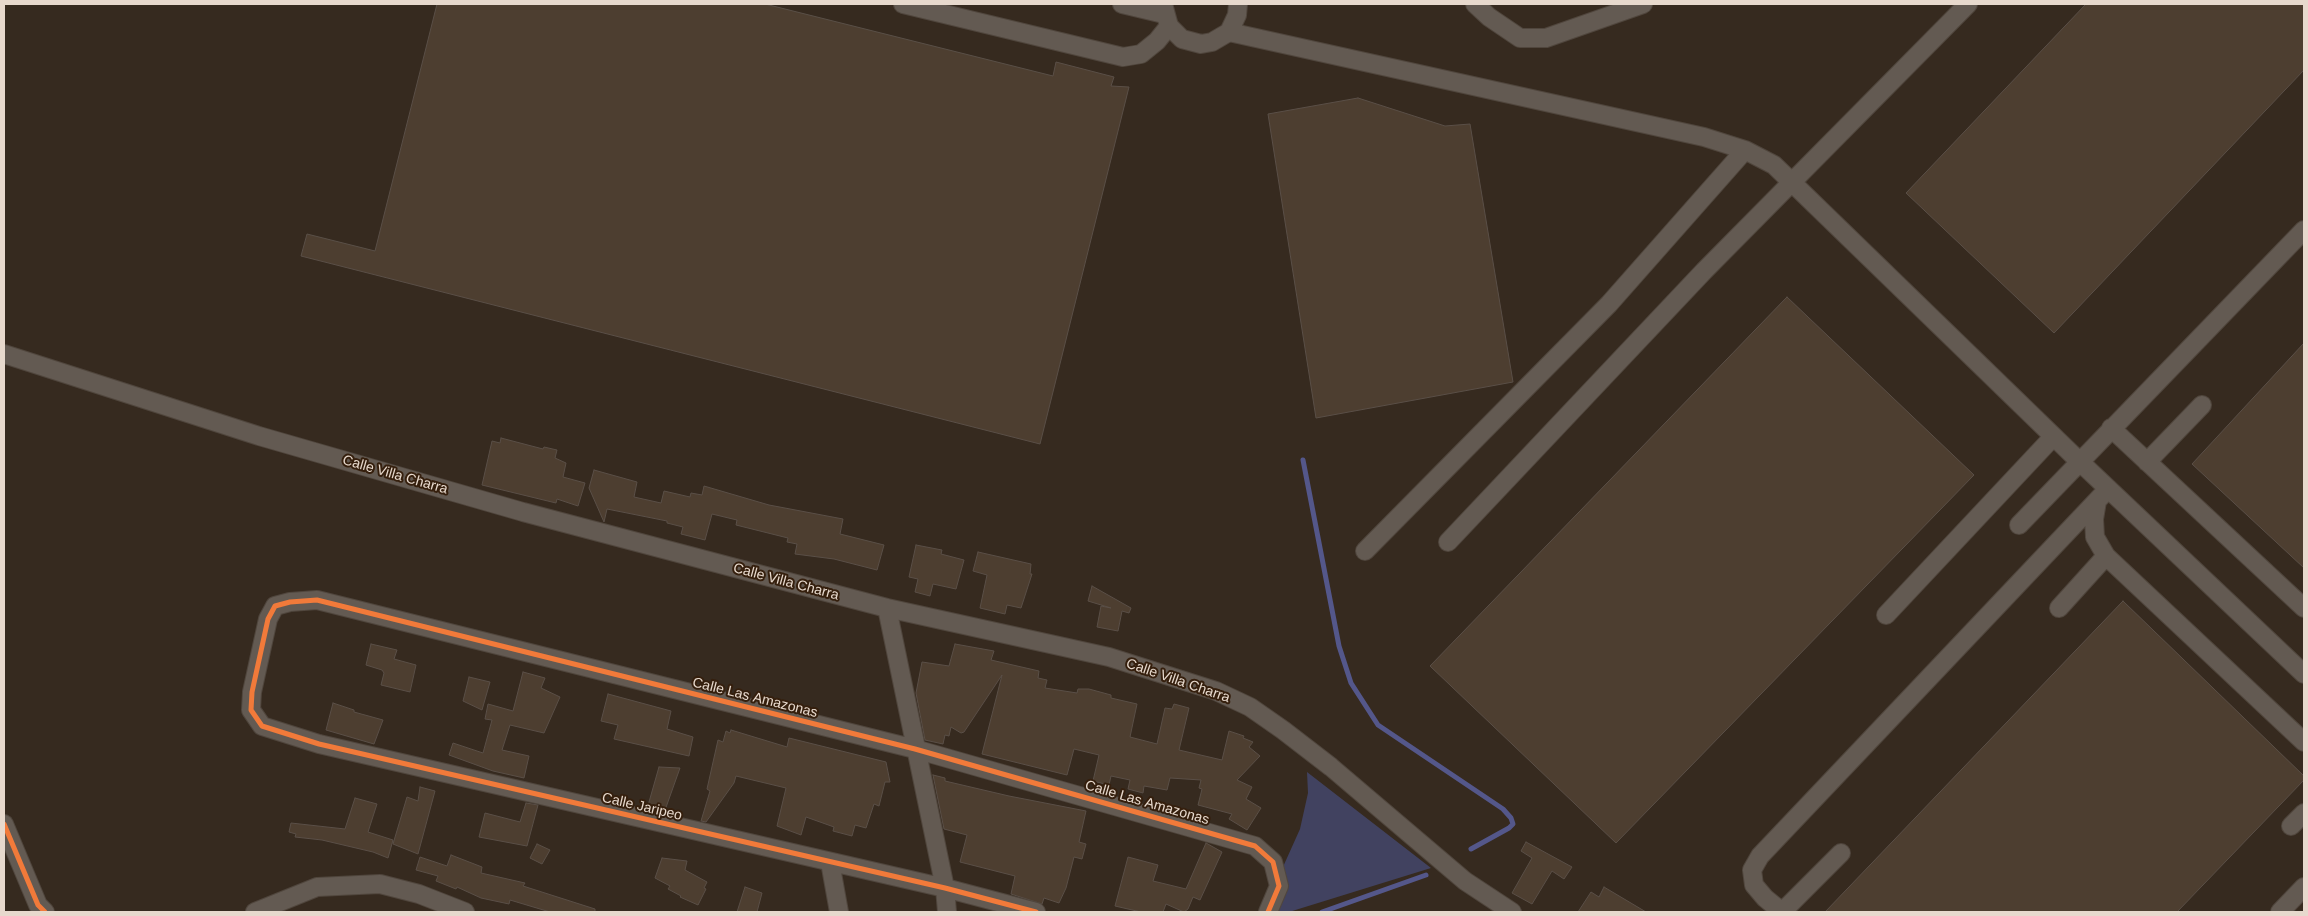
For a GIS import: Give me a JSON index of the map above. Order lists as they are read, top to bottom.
{
  "streets": {
    "street": ["Calle Villa Charra", "Calle Las Amazonas", "Calle Jaripeo"]
  },
  "crossings": [
    ["Calle Las Amazonas", "Calle Jaripeo"]
  ]
}
